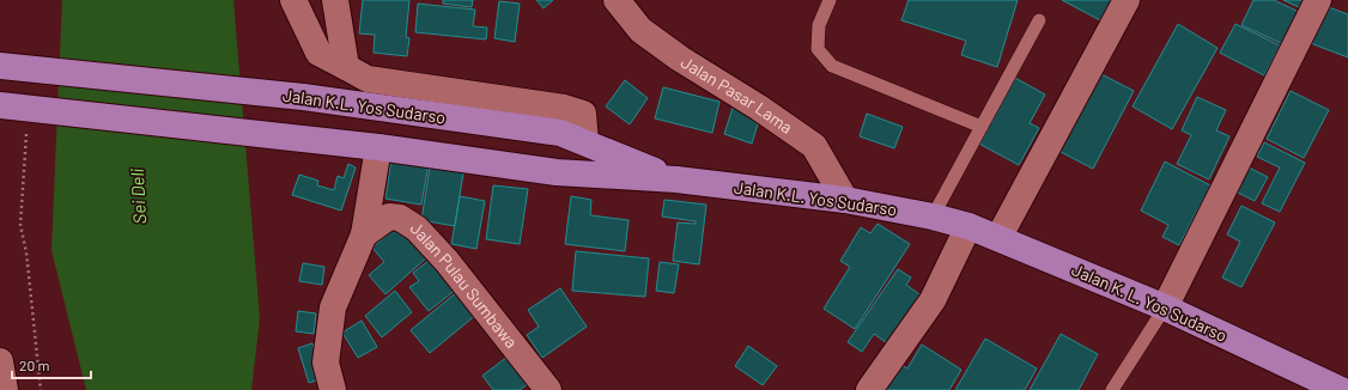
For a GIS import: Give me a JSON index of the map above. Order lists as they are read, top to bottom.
{
  "streets": {
    "highway": ["Jalan K.L. Yos Sudarso", "Jalan K. L. Yos Sudarso"],
    "street": ["Jalan Pasar Lama", "Jalan Pulau Sumbawa"]
  },
  "crossings": [
    ["Jalan Pasar Lama", "Jalan K.L. Yos Sudarso"],
    ["Jalan K.L. Yos Sudarso", "Jalan K. L. Yos Sudarso"]
  ],
  "water": ["Sei Deli"],
  "scale_bar": "20 m"
}
